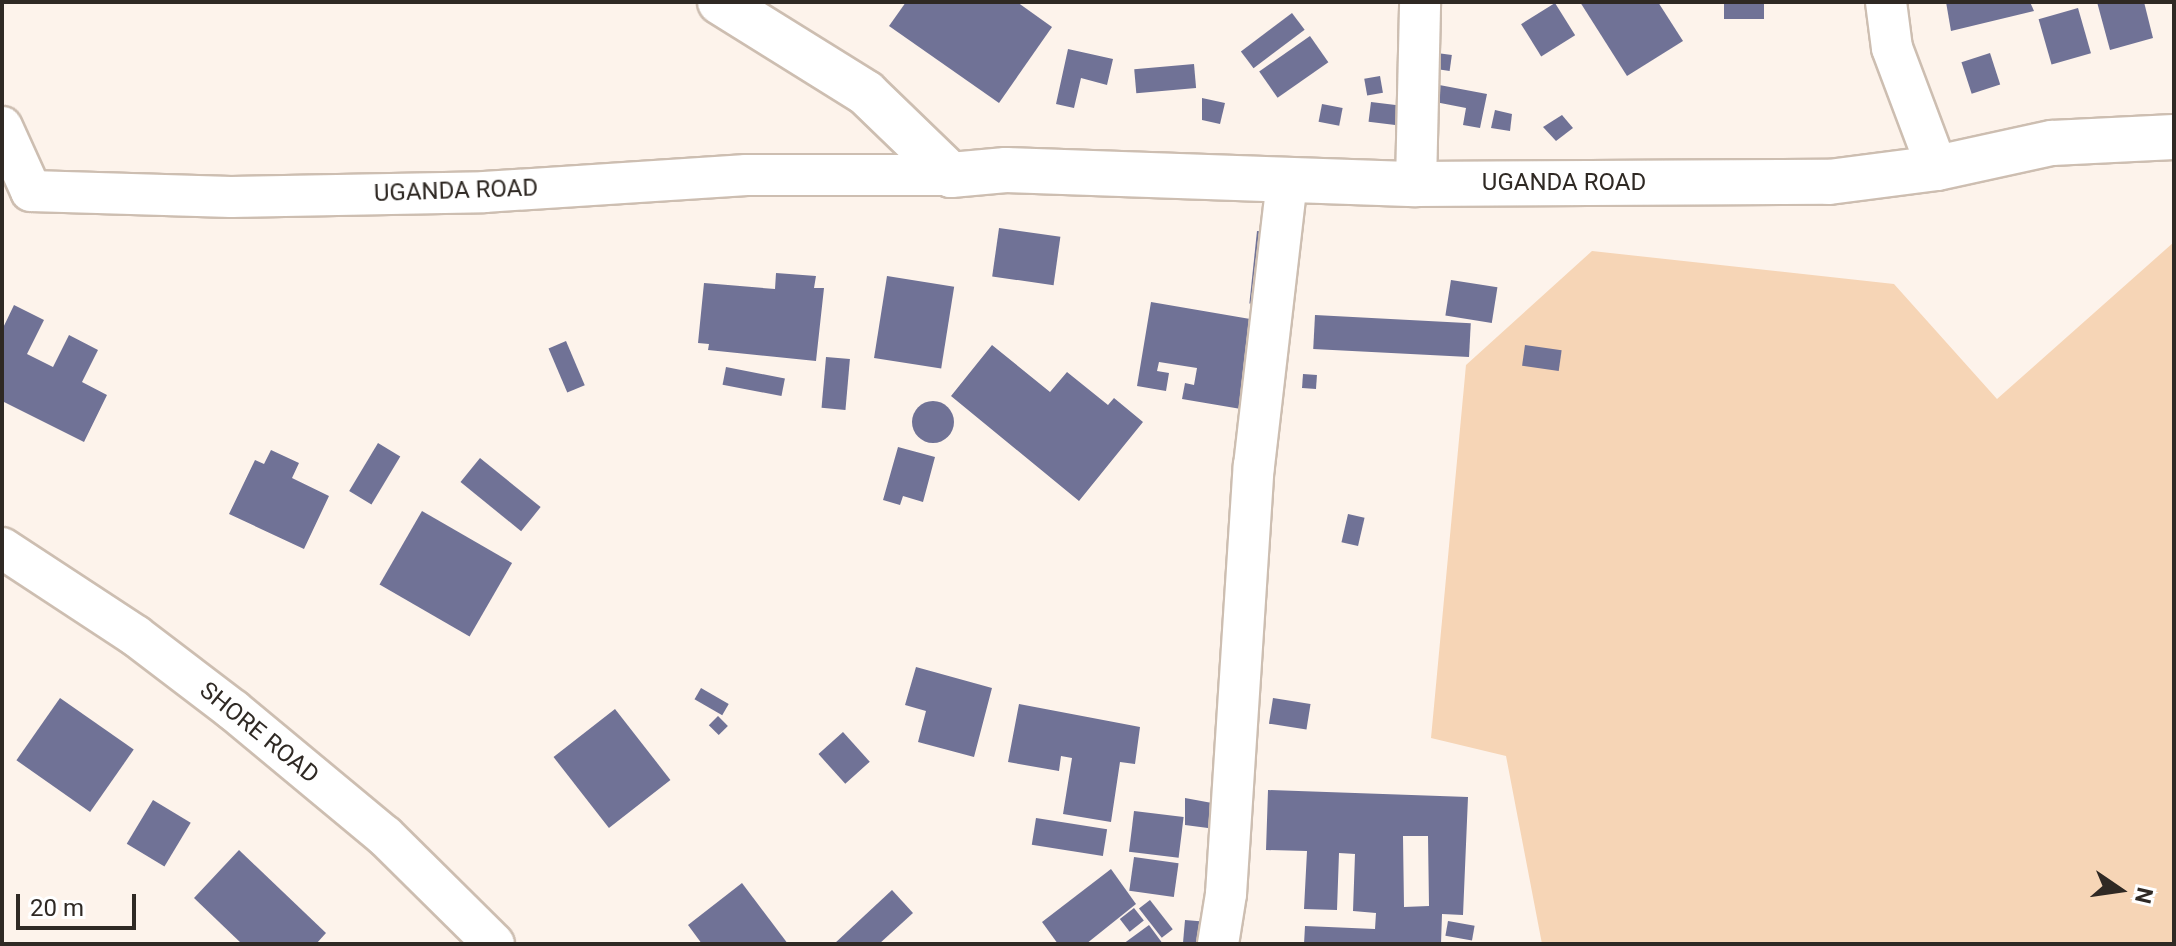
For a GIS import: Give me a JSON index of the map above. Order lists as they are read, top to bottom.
{
  "streets": {
    "main road": ["UGANDA ROAD"],
    "street": ["SHORE ROAD"]
  },
  "scale_bar": "20 m",
  "north": "right"
}
